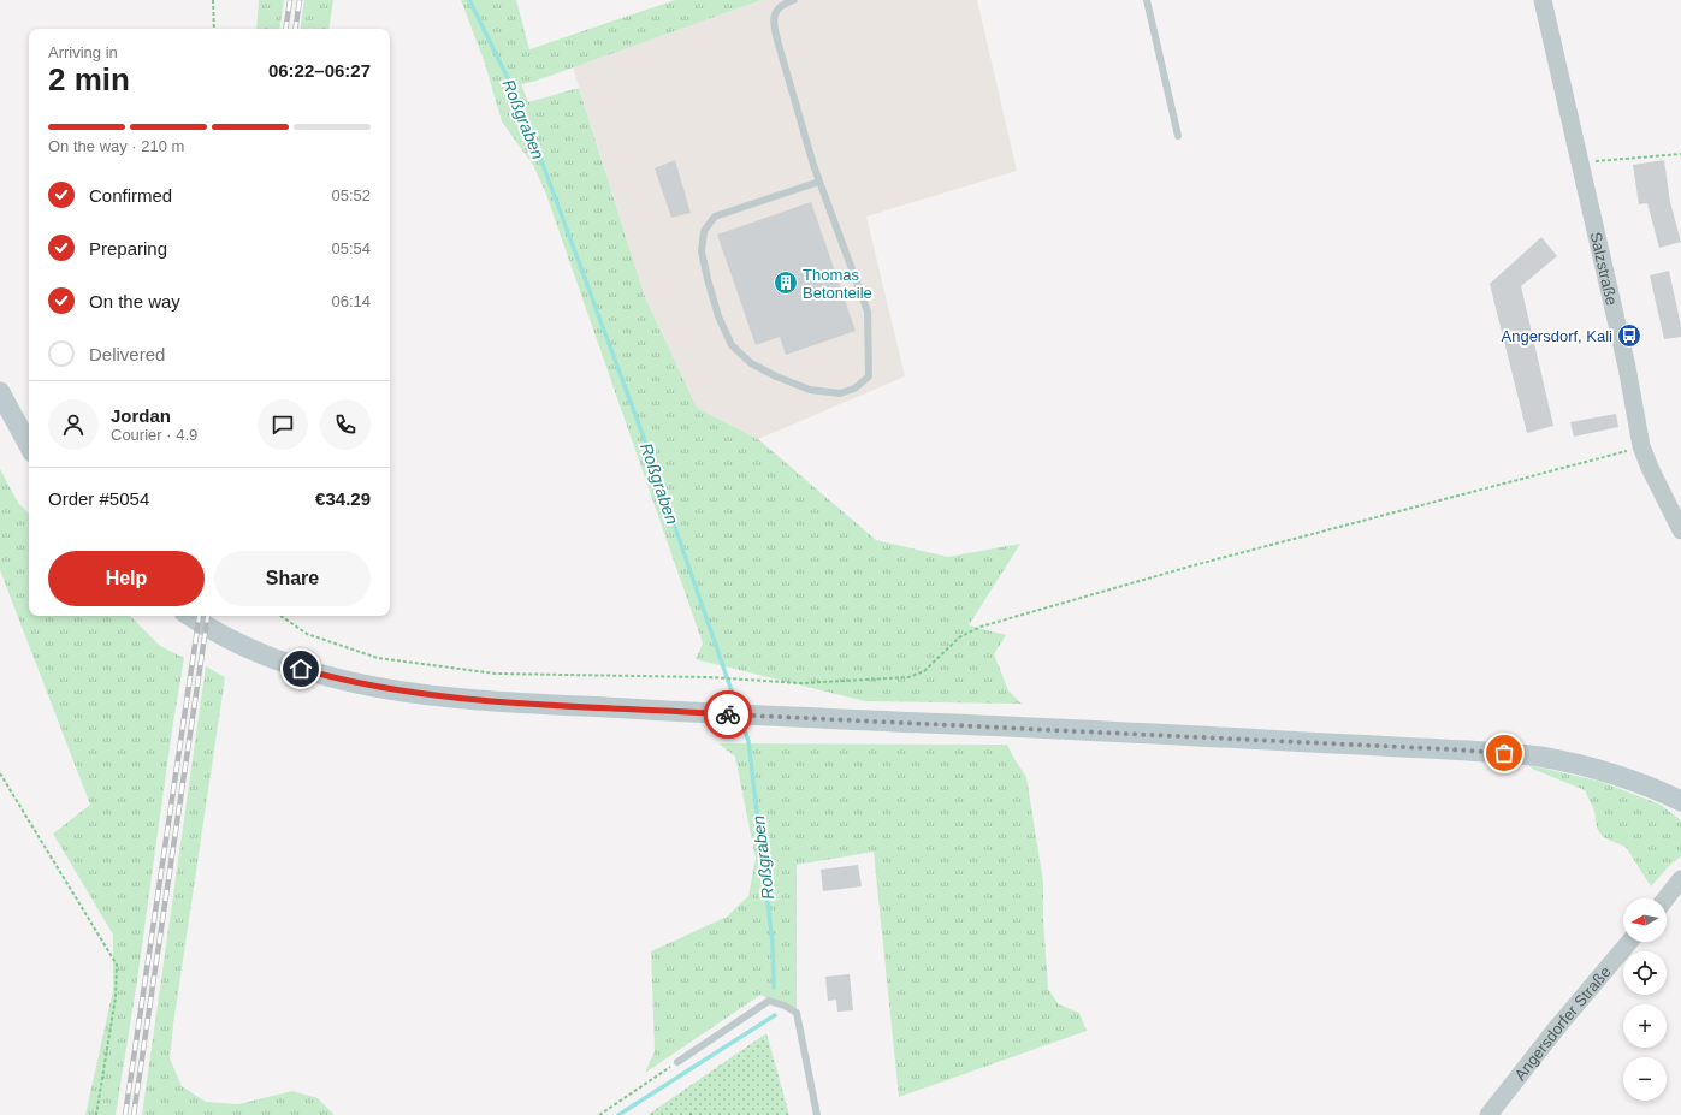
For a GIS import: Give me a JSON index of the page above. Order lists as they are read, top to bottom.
{
  "streets": {
    "street": ["Salzstraße", "Angersdorfer Straße"]
  },
  "water": ["Roßgraben"],
  "places": {
    "building": ["Thomas Betonteile"],
    "bus stop": ["Angersdorf, Kali"]
  },
  "north": "left",
  "page": {
    "heading": ["2 min", "Arriving in", "06:22–06:27"],
    "panel": [
      "Jordan",
      "Courier · 4.9",
      "Order #5054",
      "€34.29"
    ],
    "bar": "On the way · 210 m",
    "list": [
      ["Confirmed", "05:52"],
      ["Preparing", "05:54"],
      ["On the way", "06:14"],
      "Delivered"
    ],
    "buttons": ["Help", "Share"],
    "map_buttons": ["+", "−"]
  }
}
